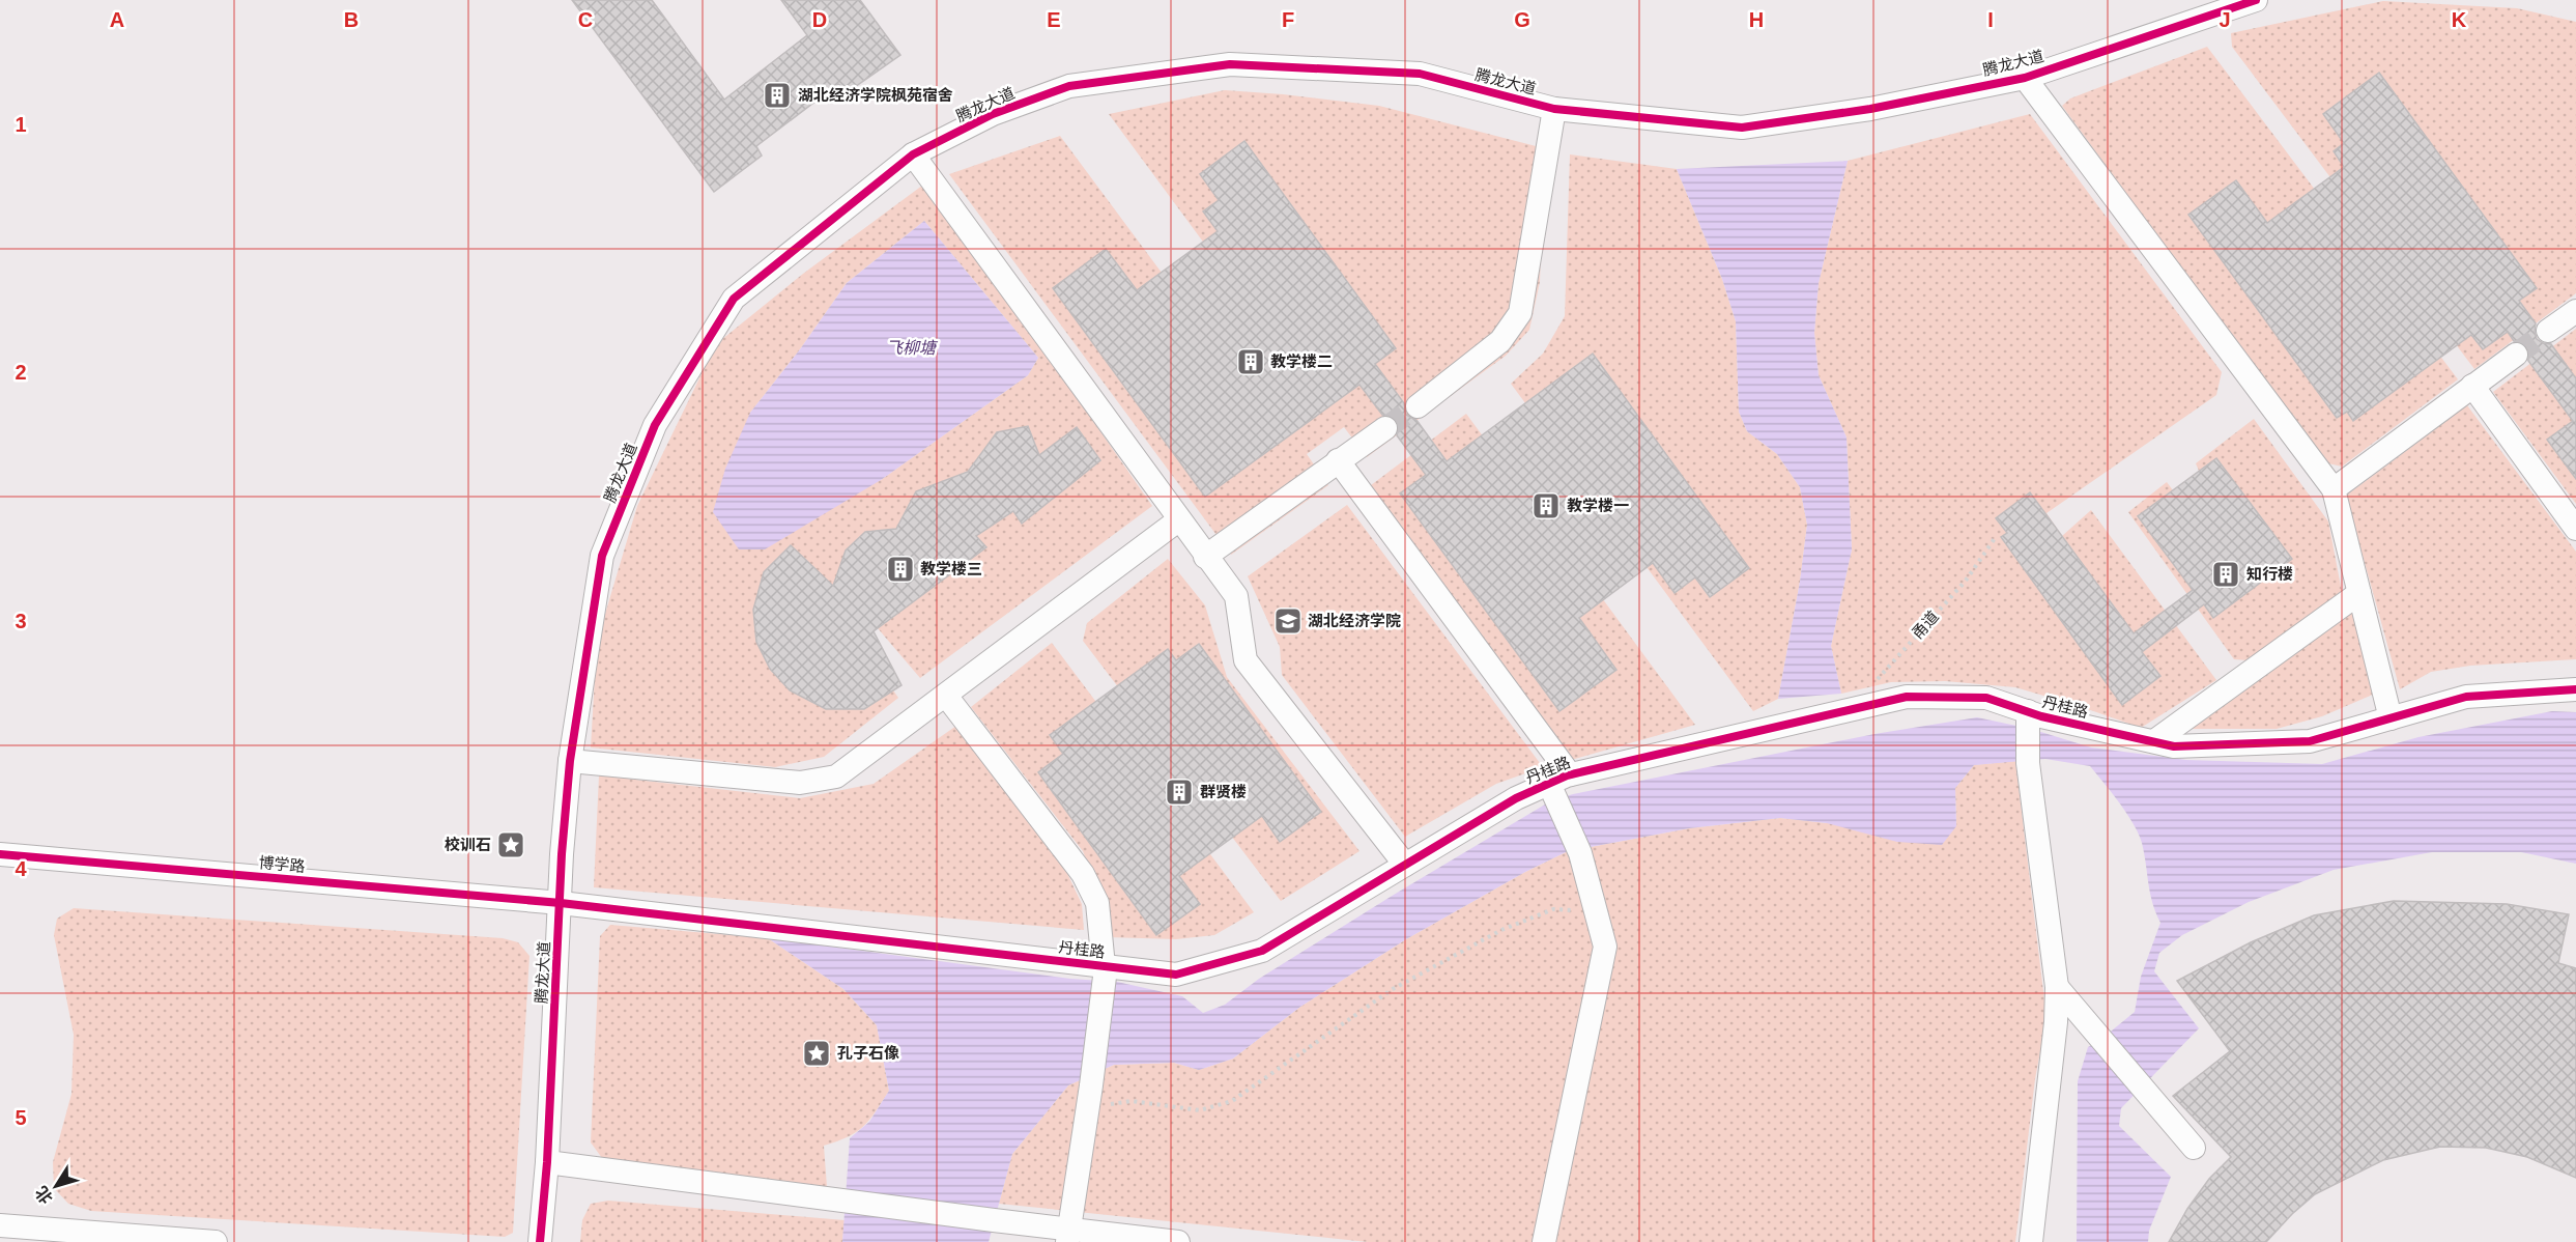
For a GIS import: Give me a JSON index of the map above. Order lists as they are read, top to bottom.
{
  "streets": {
    "street": ["腾龙大道", "丹桂路", "博学路"],
    "path": ["甬道"]
  },
  "crossings": [
    ["腾龙大道", "丹桂路"],
    ["腾龙大道", "博学路"],
    ["丹桂路", "博学路"]
  ],
  "water": ["飞柳塘"],
  "places": {
    "building": [
      "湖北经济学院枫苑宿舍",
      "教学楼二",
      "教学楼一",
      "教学楼三",
      "知行楼",
      "群贤楼"
    ],
    "school or university": ["湖北经济学院"],
    "place": ["校训石", "孔子石像"]
  },
  "north": "bottom left",
  "grid": {
    "columns": [
      "A",
      "B",
      "C",
      "D",
      "E",
      "F",
      "G",
      "H",
      "I",
      "J",
      "K"
    ],
    "rows": [
      "1",
      "2",
      "3",
      "4",
      "5"
    ]
  }
}
